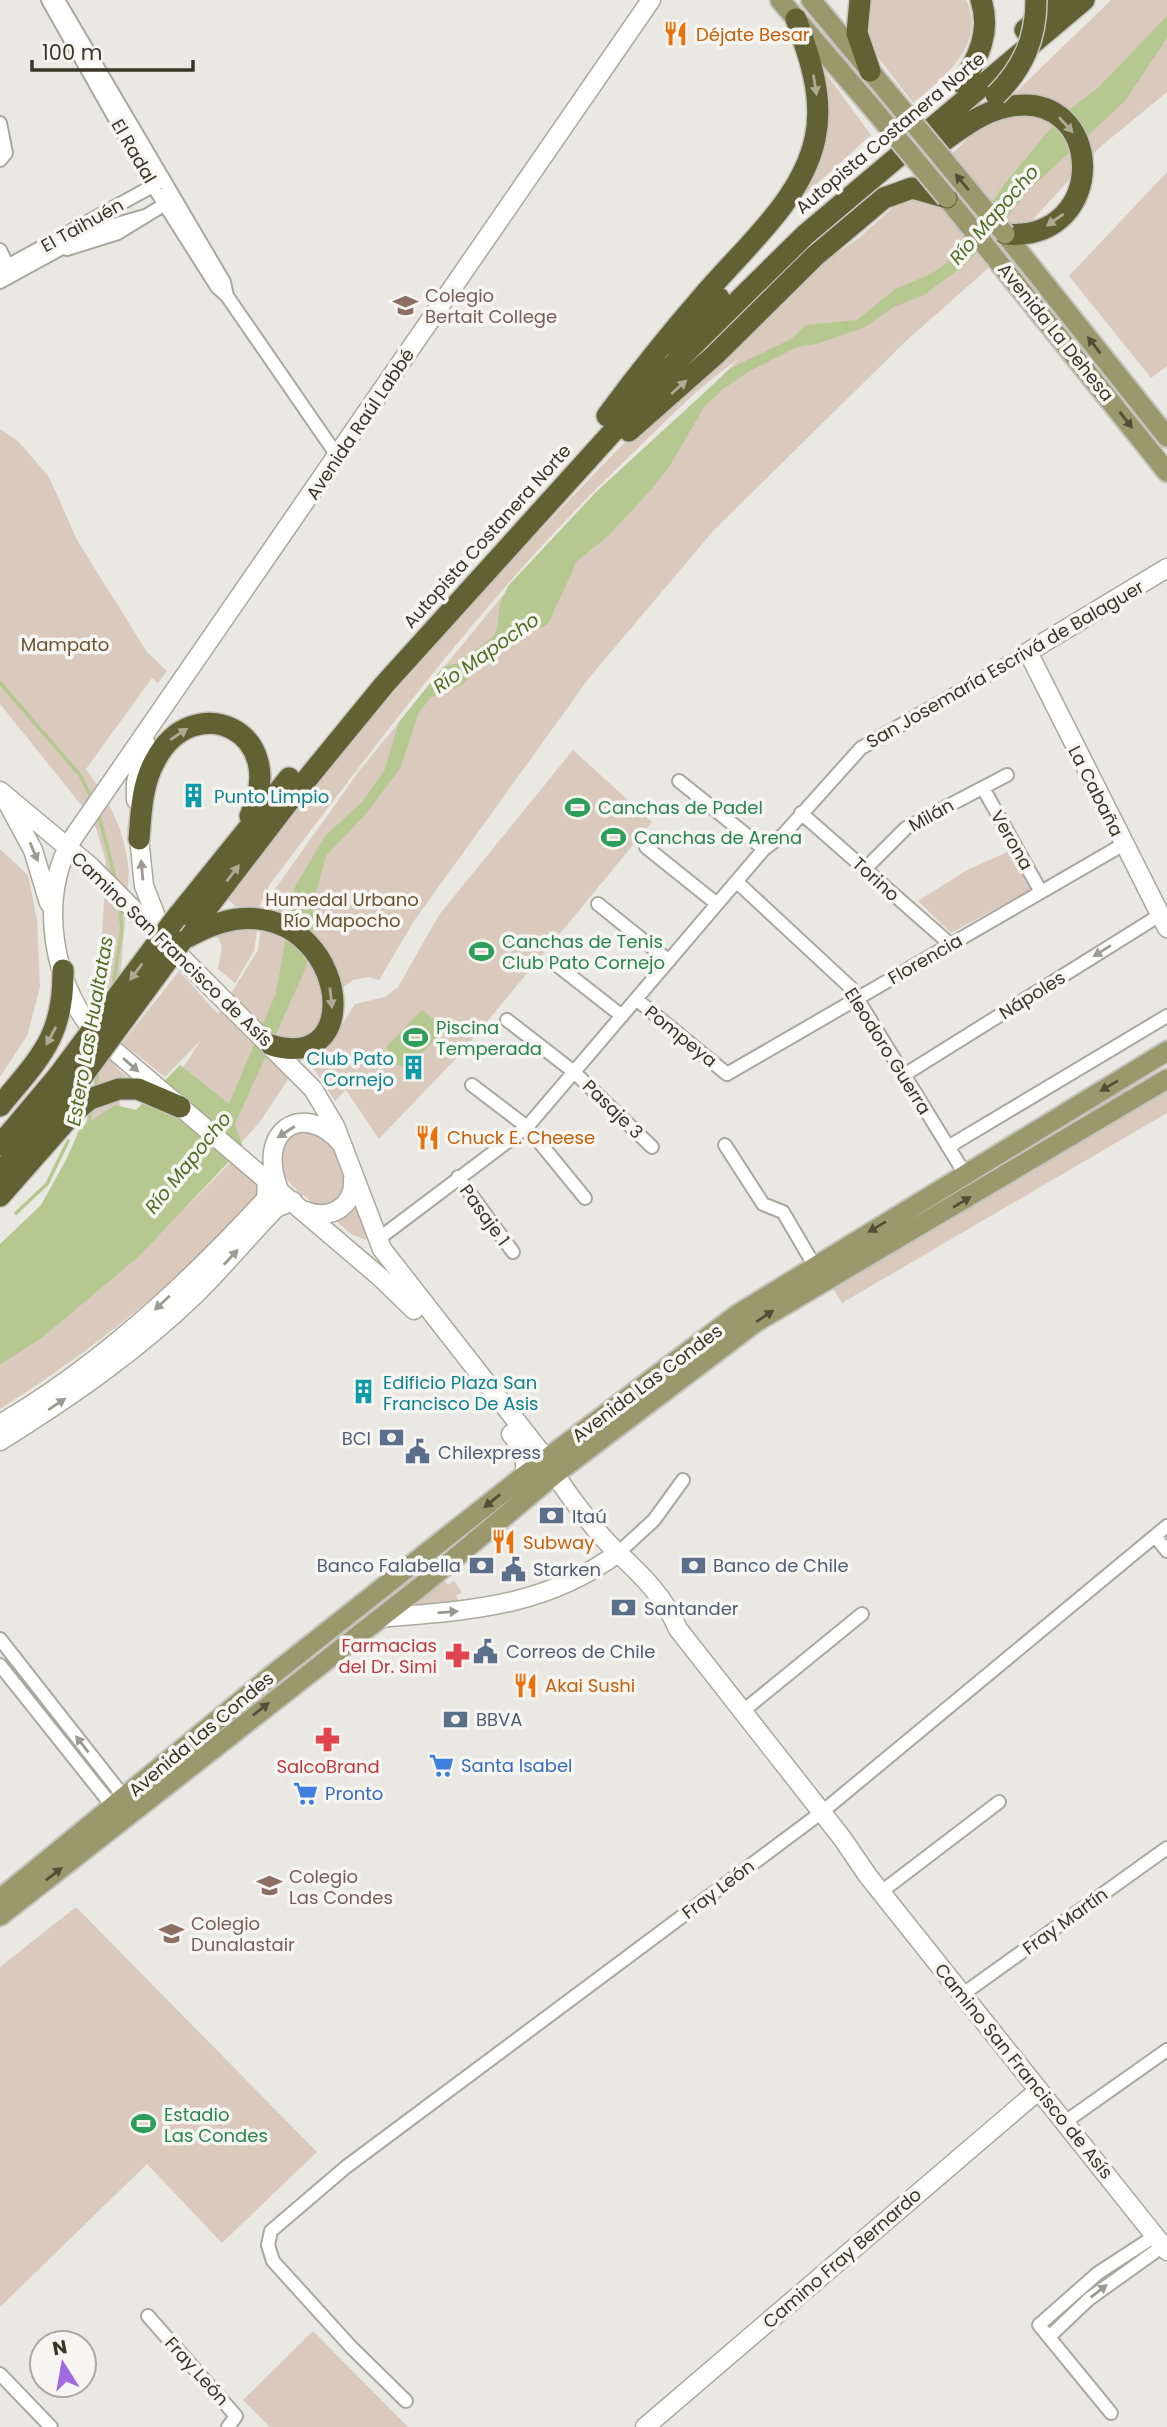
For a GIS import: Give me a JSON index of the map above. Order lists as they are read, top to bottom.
{
  "streets": {
    "highway": ["Autopista Costanera Norte"],
    "main road": [
      "Avenida La Dehesa",
      "Avenida Raúl Labbé",
      "San Josemaría Escrivá de Balaguer",
      "La Cabaña",
      "Camino San Francisco de Asís",
      "Avenida Las Condes",
      "Camino Fray Bernardo"
    ],
    "street": [
      "El Radal",
      "El Taihuén",
      "Milán",
      "Verona",
      "Torino",
      "Florencia",
      "Nápoles",
      "Pompeya",
      "Eleodoro Guerra",
      "Pasaje 3",
      "Pasaje 1",
      "Fray León",
      "Fray Martín"
    ]
  },
  "crossings": [
    ["Autopista Costanera Norte", "Camino San Francisco de Asís"],
    ["El Radal", "El Taihuén"],
    ["El Radal", "Avenida Raúl Labbé"],
    ["Avenida Raúl Labbé", "Camino San Francisco de Asís"],
    ["San Josemaría Escrivá de Balaguer", "La Cabaña"],
    ["San Josemaría Escrivá de Balaguer", "Torino"],
    ["San Josemaría Escrivá de Balaguer", "Camino San Francisco de Asís"],
    ["San Josemaría Escrivá de Balaguer", "Pompeya"],
    ["San Josemaría Escrivá de Balaguer", "Eleodoro Guerra"],
    ["San Josemaría Escrivá de Balaguer", "Pasaje 3"],
    ["San Josemaría Escrivá de Balaguer", "Pasaje 1"],
    ["La Cabaña", "Florencia"],
    ["La Cabaña", "Nápoles"],
    ["Milán", "Verona"],
    ["Milán", "Torino"],
    ["Verona", "Florencia"],
    ["Torino", "Florencia"],
    ["Camino San Francisco de Asís", "Avenida Las Condes"],
    ["Camino San Francisco de Asís", "Fray León"],
    ["Camino San Francisco de Asís", "Fray Martín"],
    ["Camino San Francisco de Asís", "Camino Fray Bernardo"],
    ["Florencia", "Pompeya"],
    ["Florencia", "Eleodoro Guerra"],
    ["Nápoles", "Eleodoro Guerra"],
    ["Eleodoro Guerra", "Avenida Las Condes"]
  ],
  "water": ["Río Mapocho", "Estero Las Hualtatas"],
  "parks": ["Mampato", "Humedal Urbano Río Mapocho"],
  "places": {
    "restaurant": [
      "Déjate Besar",
      "Chuck E. Cheese",
      "Subway",
      "Akai Sushi"
    ],
    "school or university": ["Colegio Bertait College", "Colegio Las Condes", "Colegio Dunalastair"],
    "building": ["Punto Limpio", "Club Pato Cornejo", "Edificio Plaza San Francisco De Asis"],
    "sports": [
      "Canchas de Padel",
      "Canchas de Arena",
      "Canchas de Tenis Club Pato Cornejo",
      "Piscina Temperada",
      "Estadio Las Condes"
    ],
    "bank": [
      "BCI",
      "Itaú",
      "Banco Falabella",
      "Banco de Chile",
      "Santander",
      "BBVA"
    ],
    "public building": ["Chilexpress", "Starken", "Correos de Chile"],
    "pharmacy": ["Farmacias del Dr. Simi", "SalcoBrand"],
    "supermarket": ["Santa Isabel", "Pronto"]
  },
  "scale_bar": "100 m",
  "north": "top"
}
